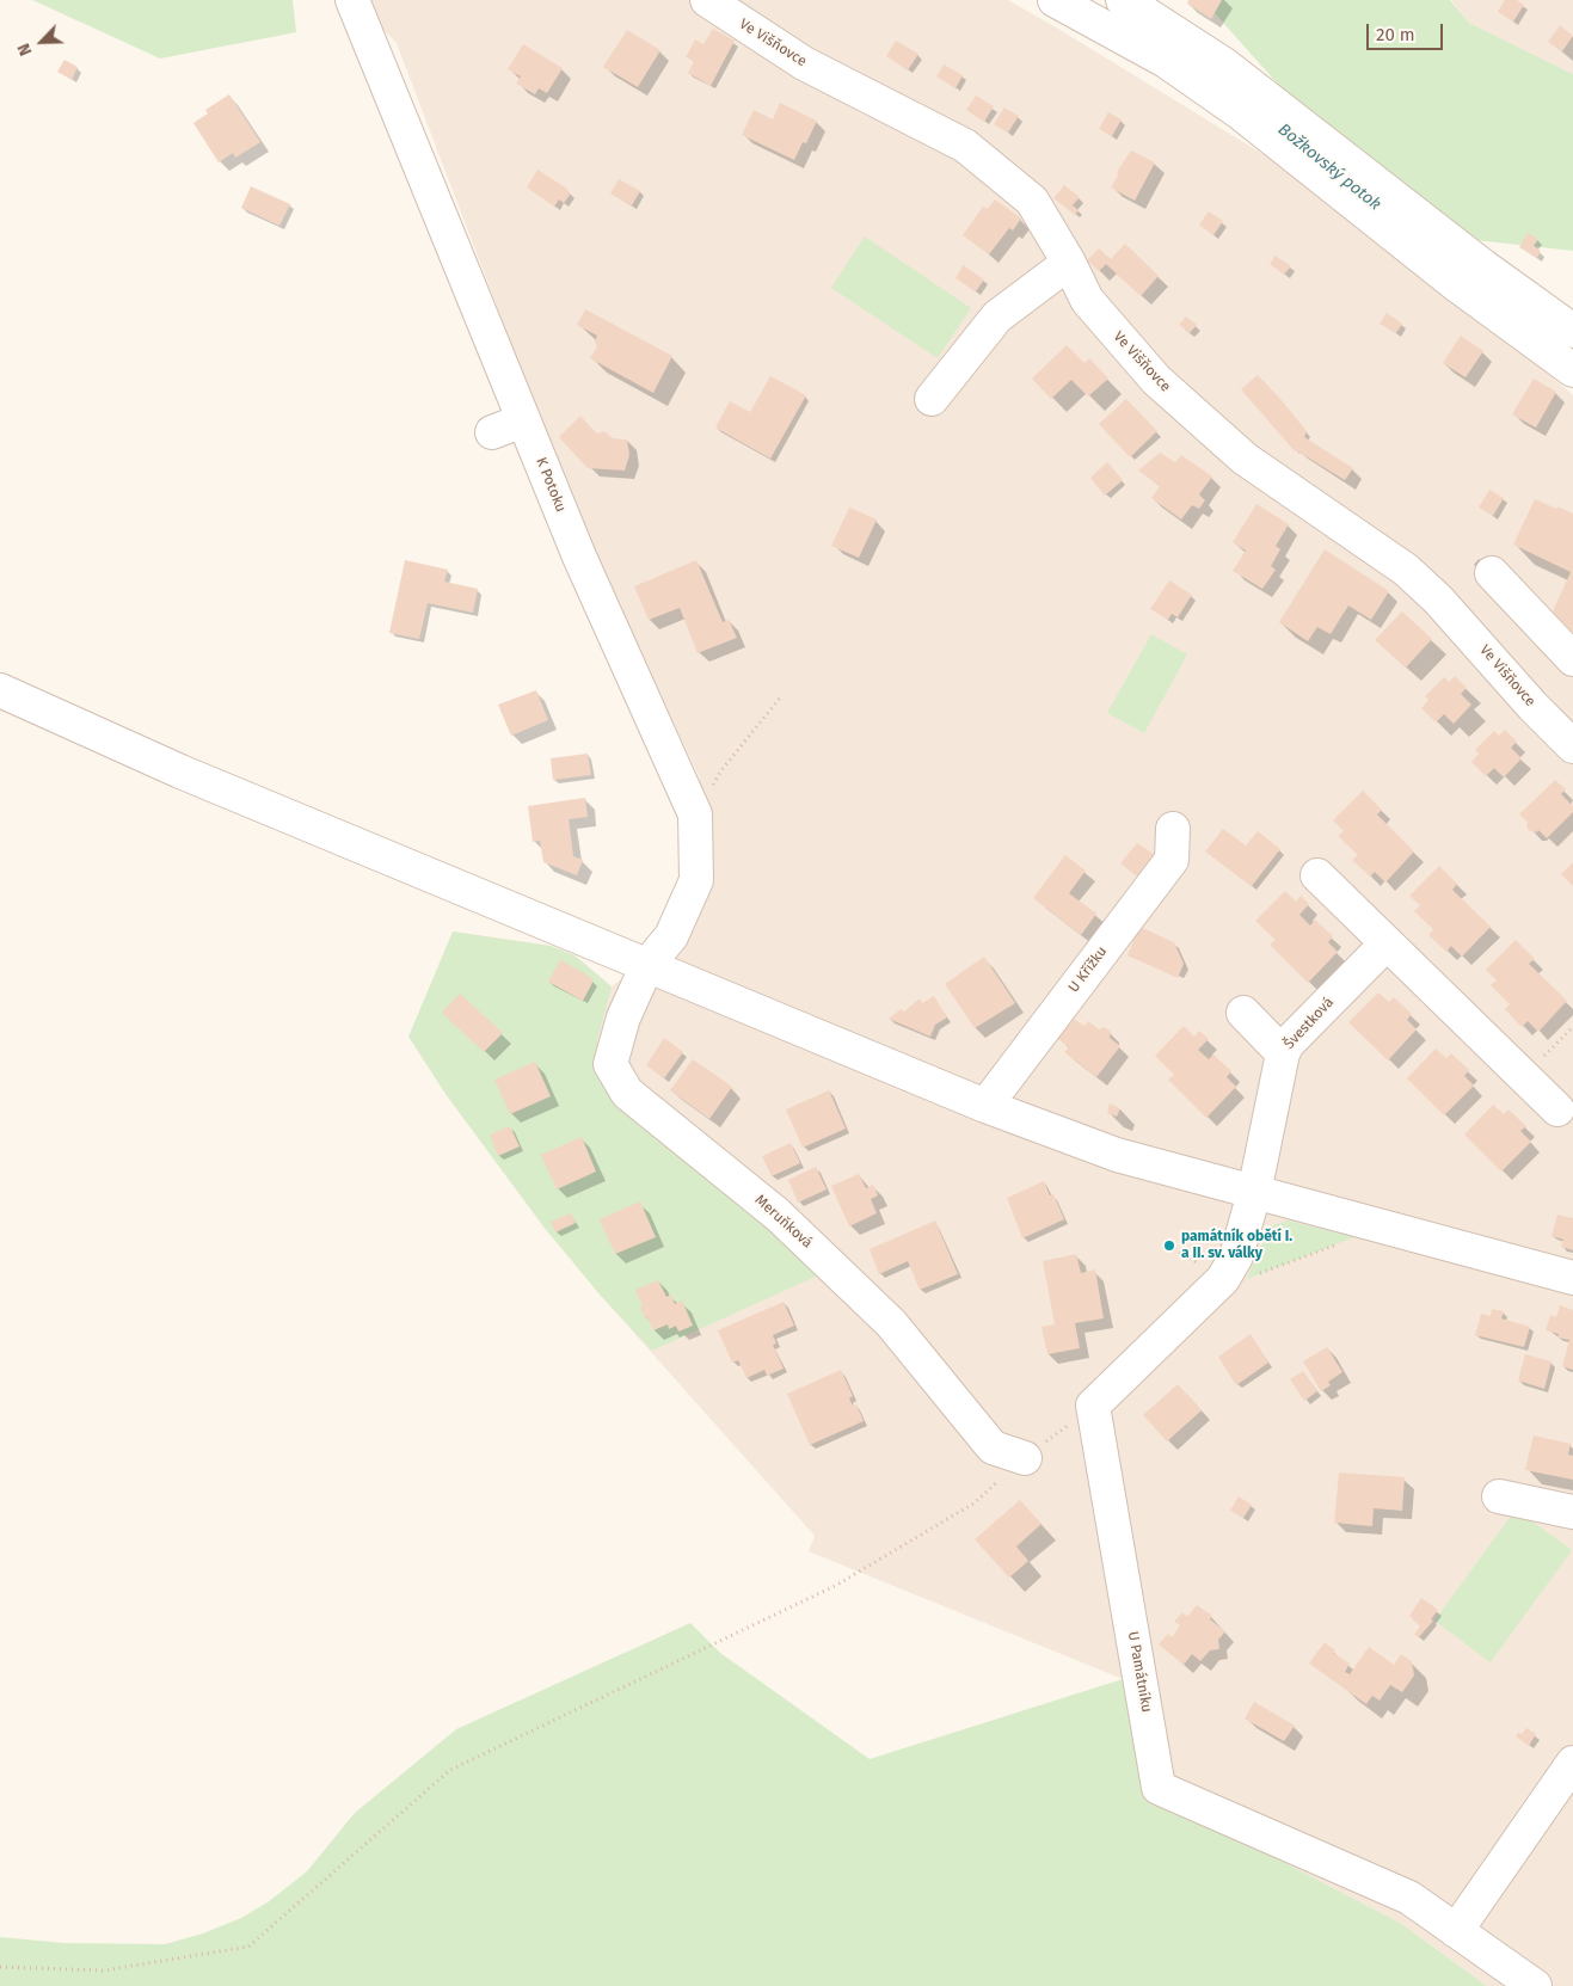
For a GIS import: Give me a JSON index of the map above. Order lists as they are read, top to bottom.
{
  "streets": {
    "street": [
      "Ve Višňovce",
      "K Potoku",
      "U Křížku",
      "Švestková",
      "Meruňková",
      "U Památníku"
    ]
  },
  "crossings": [
    ["K Potoku", "Meruňková"]
  ],
  "water": ["Božkovský potok"],
  "places": ["památník obětí I. a II. sv. války"],
  "scale_bar": "20 m",
  "north": "bottom left"
}
